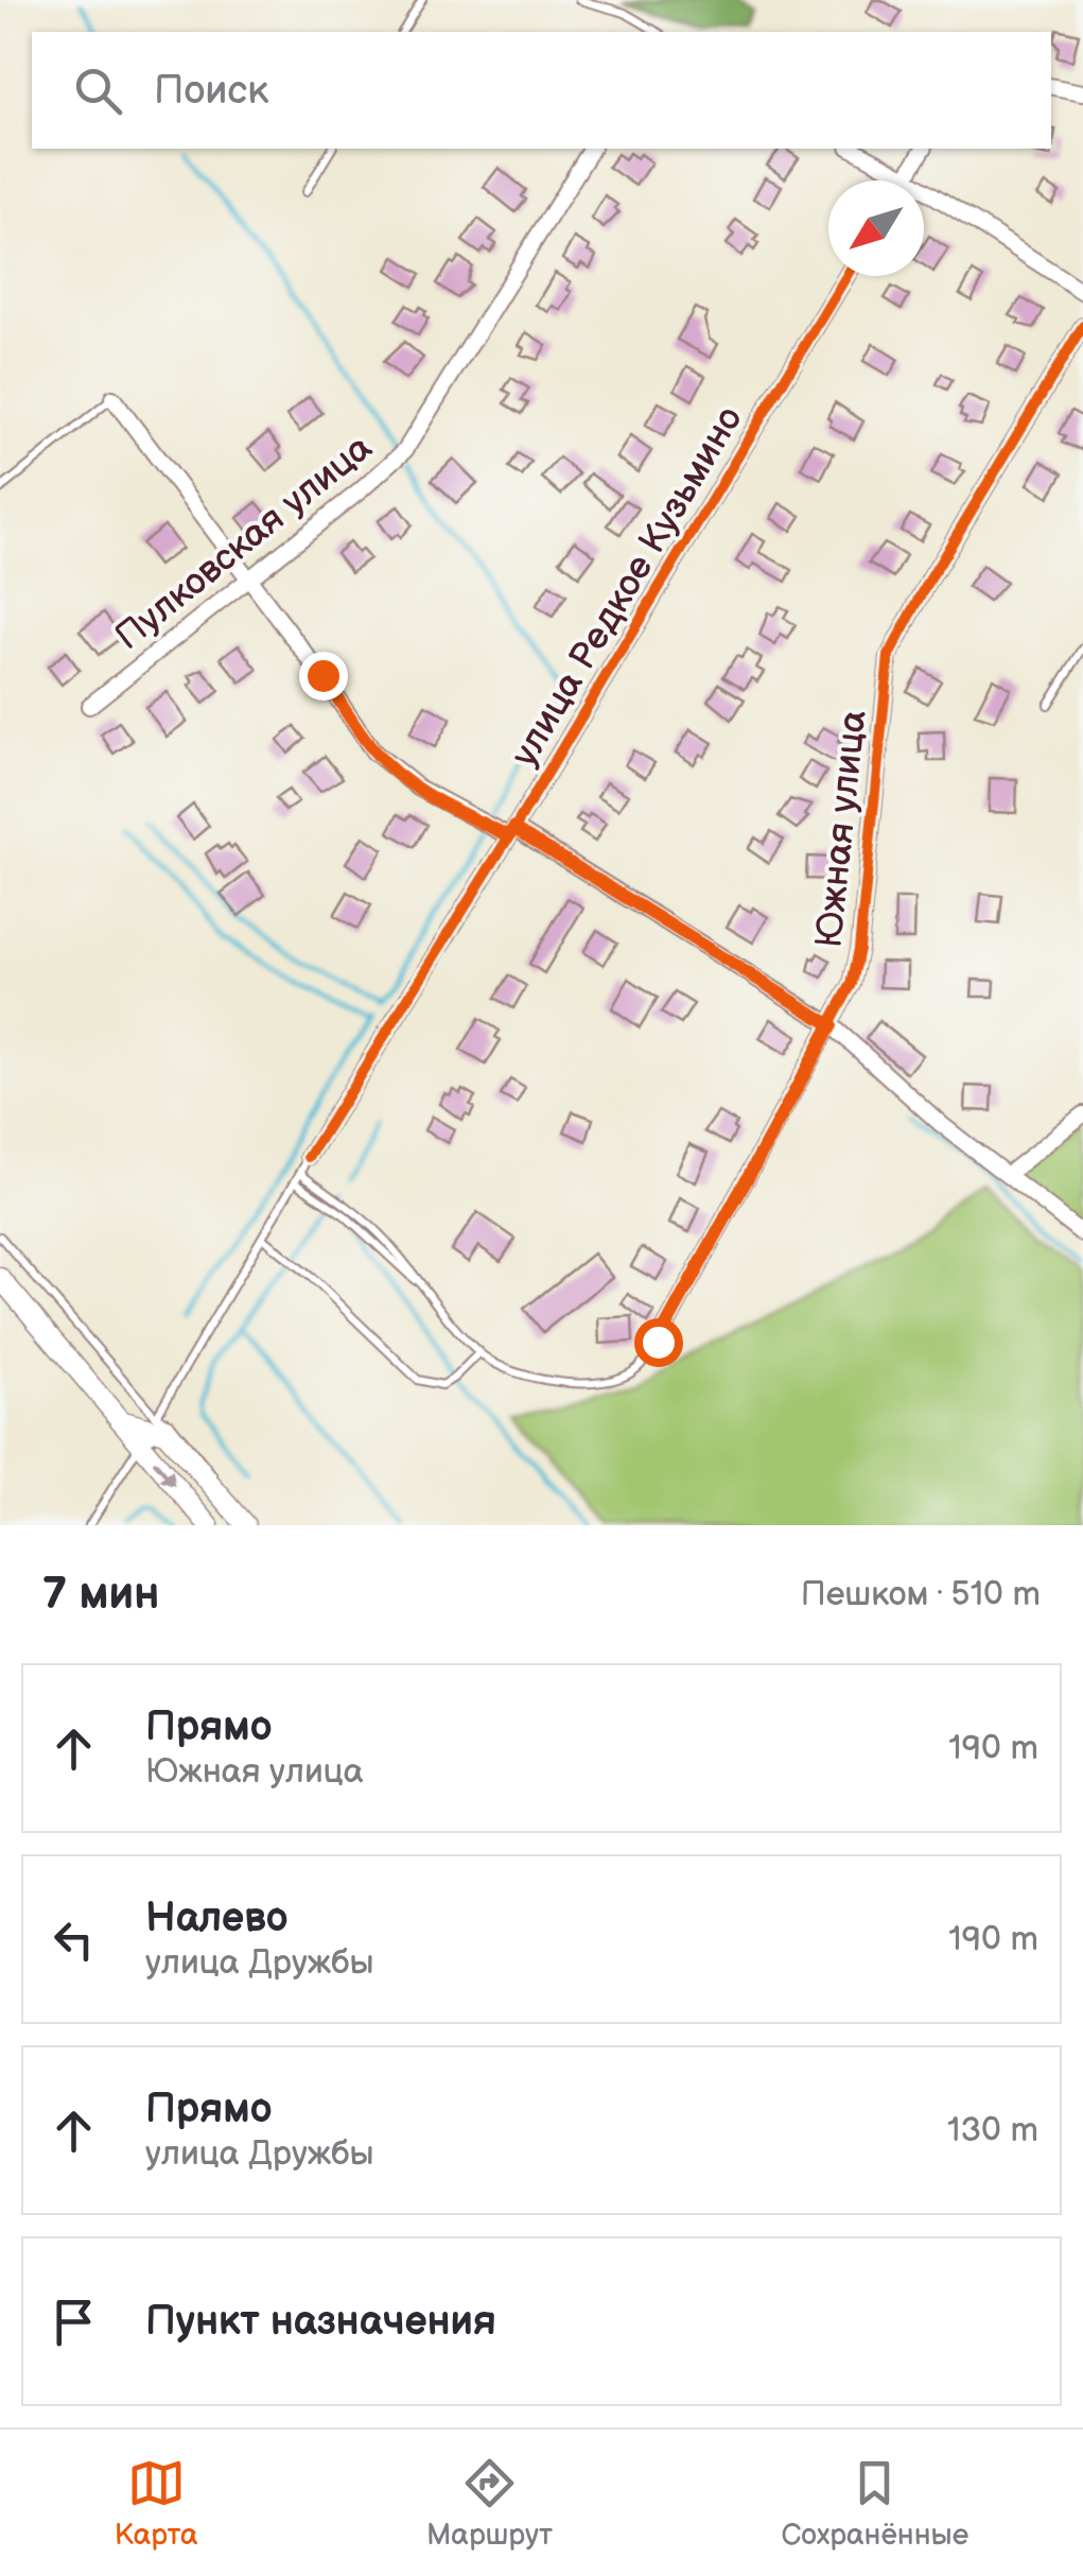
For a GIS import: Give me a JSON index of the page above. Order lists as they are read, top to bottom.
{
  "streets": {
    "street": ["Пулковская улица", "улица Редкое Кузьмино", "Южная улица"]
  },
  "north": "bottom left",
  "page": {
    "search": "Поиск",
    "heading": ["7 мин", "Пешком · 510 m"],
    "list": [
      ["Прямо", "Южная улица", "190 m"],
      ["Налево", "улица Дружбы", "190 m"],
      ["Прямо", "улица Дружбы", "130 m"],
      "Пункт назначения"
    ],
    "nav": ["Карта", "Маршрут", "Сохранённые"]
  }
}
